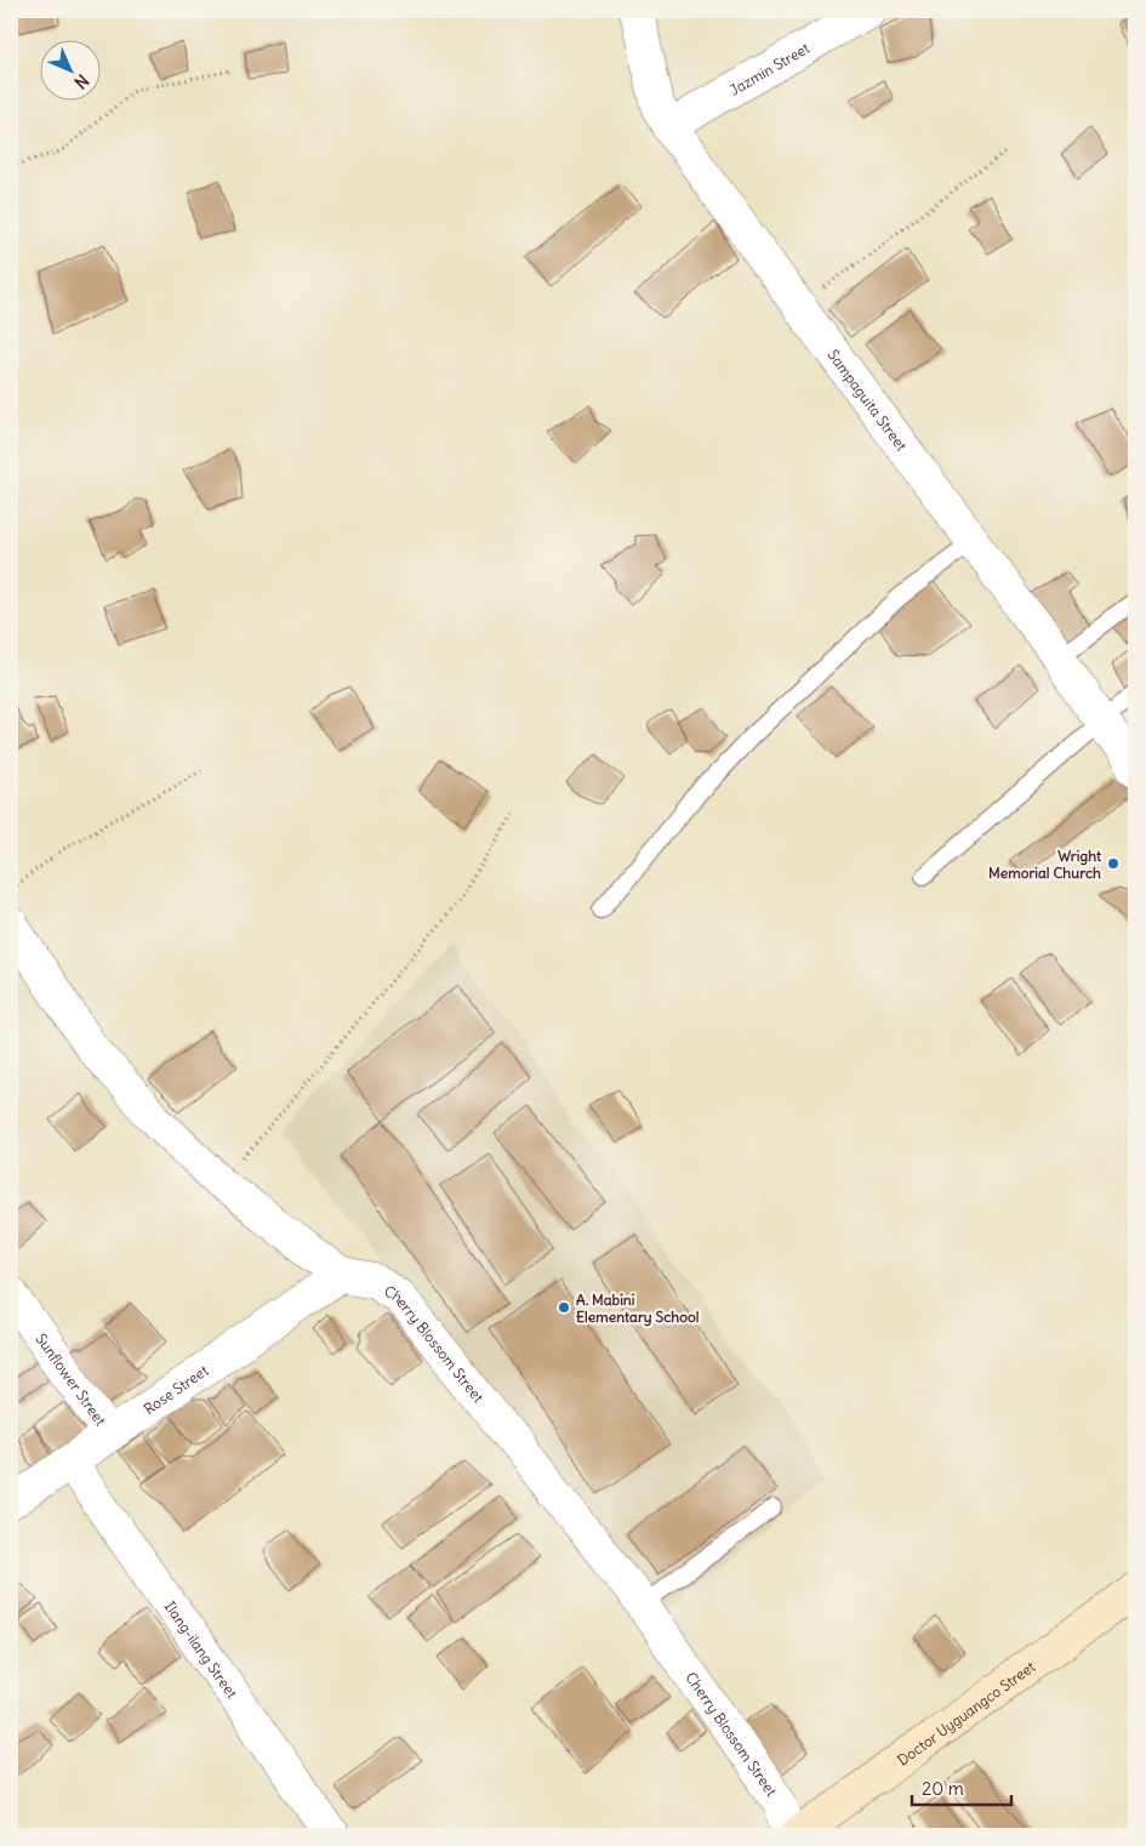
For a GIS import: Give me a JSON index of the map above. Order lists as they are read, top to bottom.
{
  "streets": {
    "main road": ["Doctor Uyguangco Street"],
    "street": [
      "Jazmin Street",
      "Sampaguita Street",
      "Cherry Blossom Street",
      "Sunflower Street",
      "Rose Street",
      "Ilang-ilang Street"
    ]
  },
  "crossings": [
    ["Jazmin Street", "Sampaguita Street"],
    ["Cherry Blossom Street", "Rose Street"],
    ["Sunflower Street", "Rose Street"],
    ["Rose Street", "Ilang-ilang Street"]
  ],
  "places": ["Wright Memorial Church", "A. Mabini Elementary School"],
  "scale_bar": "20 m",
  "north": "bottom right"
}
